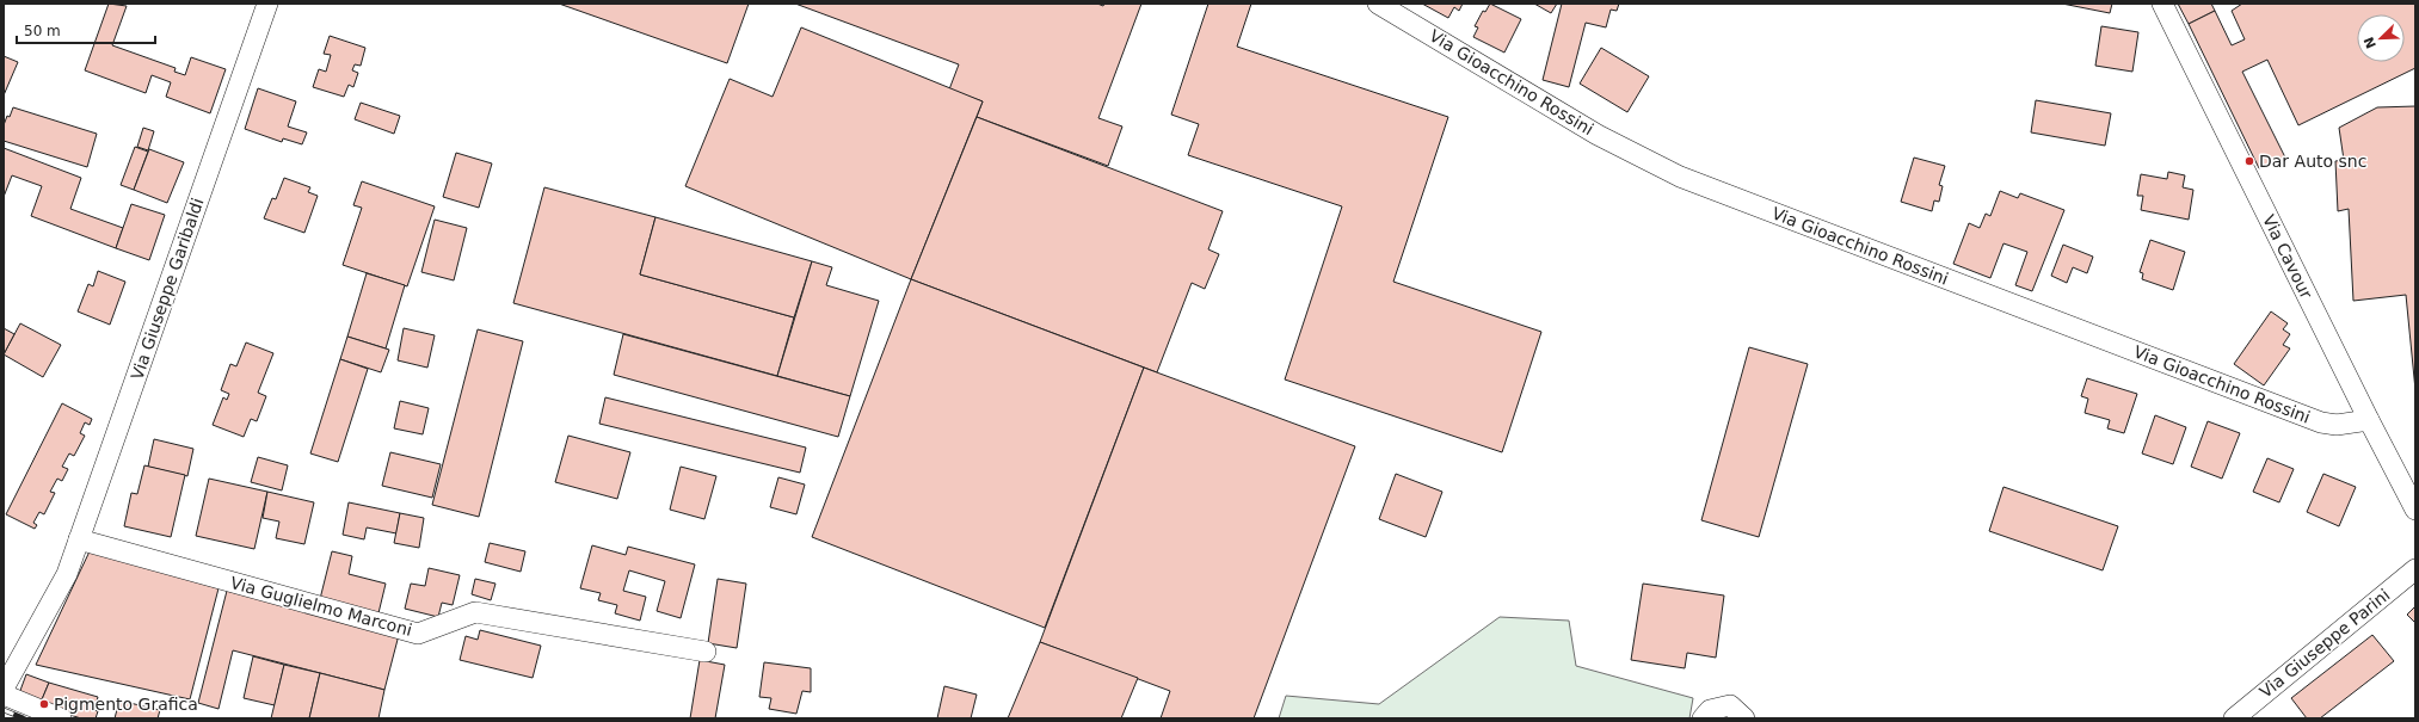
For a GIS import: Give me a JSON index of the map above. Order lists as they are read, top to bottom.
{
  "streets": {
    "street": [
      "Via Gioacchino Rossini",
      "Via Cavour",
      "Via Giuseppe Garibaldi",
      "Via Guglielmo Marconi",
      "Via Giuseppe Parini"
    ]
  },
  "crossings": [
    ["Via Gioacchino Rossini", "Via Cavour"],
    ["Via Giuseppe Garibaldi", "Via Guglielmo Marconi"]
  ],
  "places": ["Dar Auto snc", "Pigmento Grafica"],
  "scale_bar": "50 m",
  "north": "bottom left"
}
